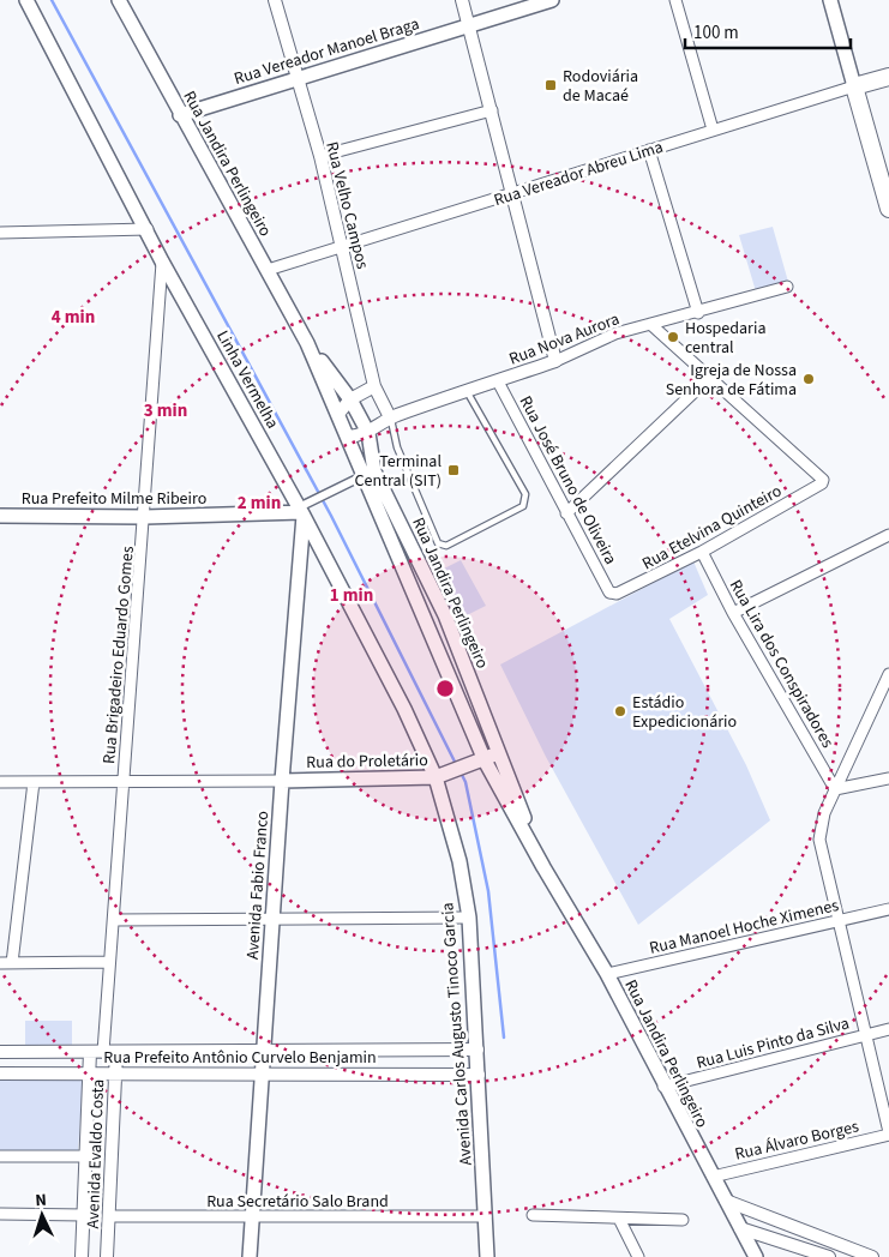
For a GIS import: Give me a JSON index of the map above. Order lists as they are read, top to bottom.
{
  "streets": {
    "highway": ["Rua Vereador Abreu Lima"],
    "main road": [
      "Rua Vereador Manoel Braga",
      "Rua Jandira Perlingeiro",
      "Linha Vermelha",
      "Rua Prefeito Milme Ribeiro",
      "Rua do Proletário",
      "Avenida Fabio Franco",
      "Avenida Carlos Augusto Tinoco Garcia"
    ],
    "street": [
      "Rua Velho Campos",
      "Rua Nova Aurora",
      "Rua José Bruno de Oliveira",
      "Rua Etelvina Quinteiro",
      "Rua Brigadeiro Eduardo Gomes",
      "Rua Lira dos Conspiradores",
      "Rua Manoel Hoche Ximenes",
      "Rua Luis Pinto da Silva",
      "Rua Prefeito Antônio Curvelo Benjamin",
      "Rua Álvaro Borges",
      "Avenida Evaldo Costa",
      "Rua Secretário Salo Brand"
    ]
  },
  "crossings": [
    ["Rua Vereador Manoel Braga", "Rua Jandira Perlingeiro"],
    ["Rua Vereador Manoel Braga", "Rua Velho Campos"],
    ["Rua Jandira Perlingeiro", "Rua Vereador Abreu Lima"],
    ["Rua Jandira Perlingeiro", "Rua Nova Aurora"],
    ["Rua Jandira Perlingeiro", "Rua do Proletário"],
    ["Rua Jandira Perlingeiro", "Rua Manoel Hoche Ximenes"],
    ["Rua Jandira Perlingeiro", "Rua Luis Pinto da Silva"],
    ["Rua Jandira Perlingeiro", "Rua Álvaro Borges"],
    ["Rua Vereador Abreu Lima", "Rua Velho Campos"],
    ["Rua Velho Campos", "Rua Nova Aurora"],
    ["Rua Nova Aurora", "Rua José Bruno de Oliveira"],
    ["Linha Vermelha", "Rua Prefeito Milme Ribeiro"],
    ["Linha Vermelha", "Rua Brigadeiro Eduardo Gomes"],
    ["Linha Vermelha", "Rua do Proletário"],
    ["Linha Vermelha", "Avenida Fabio Franco"],
    ["Linha Vermelha", "Avenida Carlos Augusto Tinoco Garcia"],
    ["Rua José Bruno de Oliveira", "Rua Etelvina Quinteiro"],
    ["Rua Prefeito Milme Ribeiro", "Rua Brigadeiro Eduardo Gomes"],
    ["Rua Prefeito Milme Ribeiro", "Avenida Fabio Franco"],
    ["Rua Etelvina Quinteiro", "Rua Lira dos Conspiradores"],
    ["Rua Brigadeiro Eduardo Gomes", "Rua Prefeito Antônio Curvelo Benjamin"],
    ["Rua Brigadeiro Eduardo Gomes", "Avenida Evaldo Costa"],
    ["Rua do Proletário", "Avenida Fabio Franco"],
    ["Rua do Proletário", "Avenida Carlos Augusto Tinoco Garcia"],
    ["Avenida Fabio Franco", "Rua Prefeito Antônio Curvelo Benjamin"],
    ["Avenida Fabio Franco", "Rua Secretário Salo Brand"],
    ["Avenida Carlos Augusto Tinoco Garcia", "Rua Prefeito Antônio Curvelo Benjamin"],
    ["Avenida Carlos Augusto Tinoco Garcia", "Rua Secretário Salo Brand"],
    ["Rua Prefeito Antônio Curvelo Benjamin", "Avenida Evaldo Costa"],
    ["Avenida Evaldo Costa", "Rua Secretário Salo Brand"]
  ],
  "places": {
    "transit": ["Rodoviária de Macaé", "Terminal Central (SIT)"],
    "other": ["Hospedaria central", "Igreja de Nossa Senhora de Fátima", "Estádio Expedicionário"]
  },
  "scale_bar": "100 m",
  "north": "top",
  "rings": [
    "4 min",
    "3 min",
    "2 min",
    "1 min"
  ]
}
